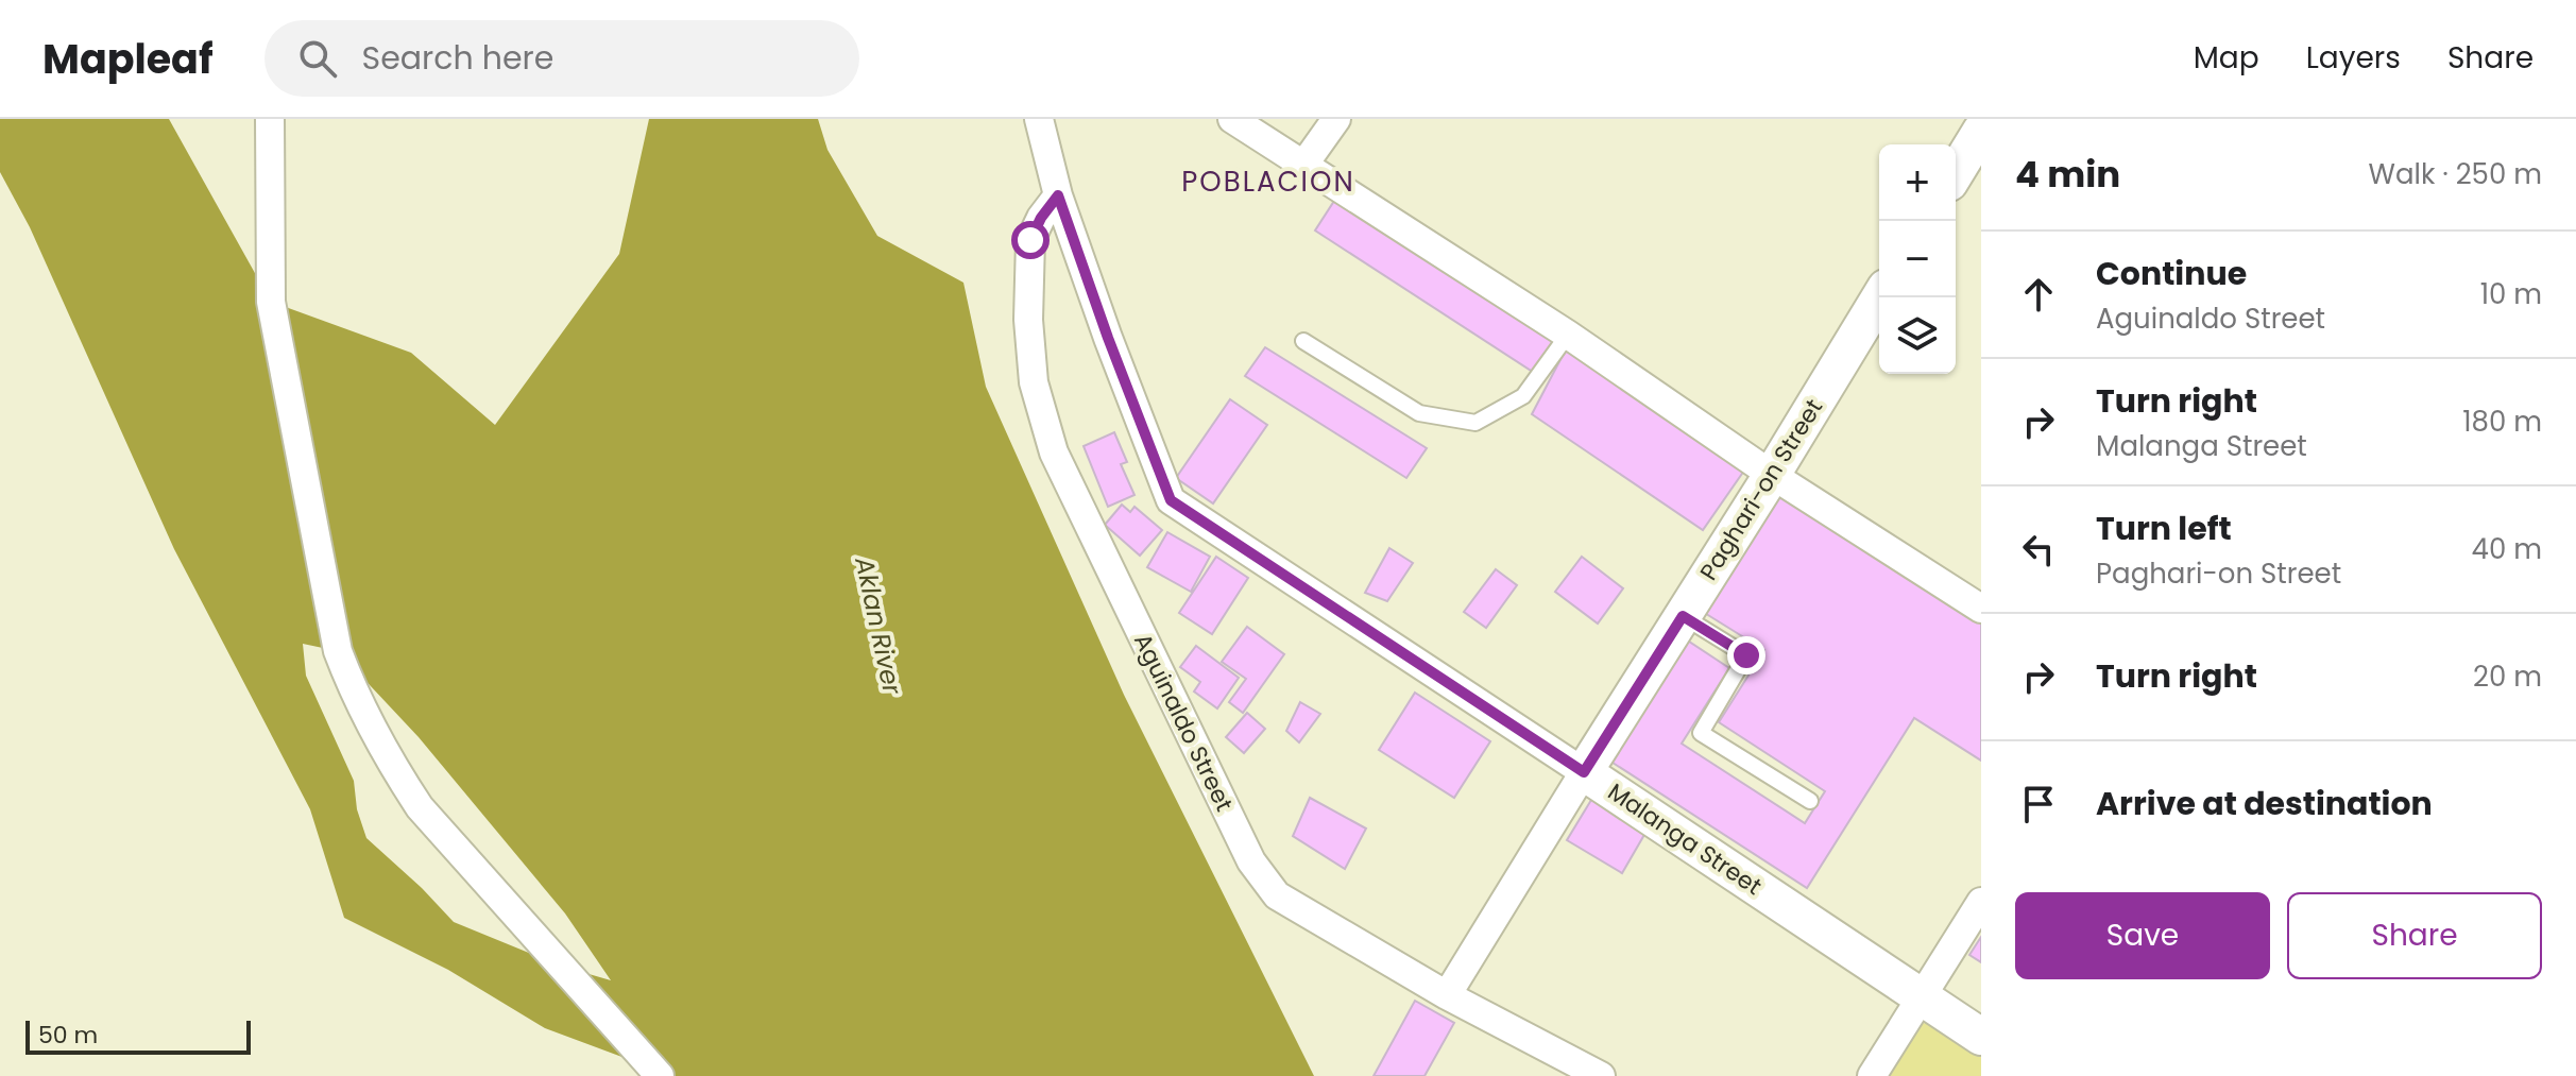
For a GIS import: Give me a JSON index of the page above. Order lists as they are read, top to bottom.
{
  "streets": {
    "street": ["Paghari-on Street", "Aguinaldo Street", "Malanga Street"]
  },
  "crossings": [
    ["Paghari-on Street", "Aguinaldo Street"],
    ["Paghari-on Street", "Malanga Street"],
    ["Aguinaldo Street", "Malanga Street"]
  ],
  "districts": ["POBLACION"],
  "water": ["Aklan River"],
  "scale_bar": "50 m",
  "page": {
    "header": "Mapleaf",
    "search": "Search here",
    "nav": ["Map", "Layers", "Share"],
    "heading": ["4 min", "Walk · 250 m"],
    "map_buttons": ["+", "−"],
    "list": [
      ["Continue", "Aguinaldo Street", "10 m"],
      ["Turn right", "Malanga Street", "180 m"],
      ["Turn left", "Paghari-on Street", "40 m"],
      ["Turn right", "20 m"],
      "Arrive at destination"
    ],
    "buttons": ["Save", "Share"],
    "scale": "50 m"
  }
}
